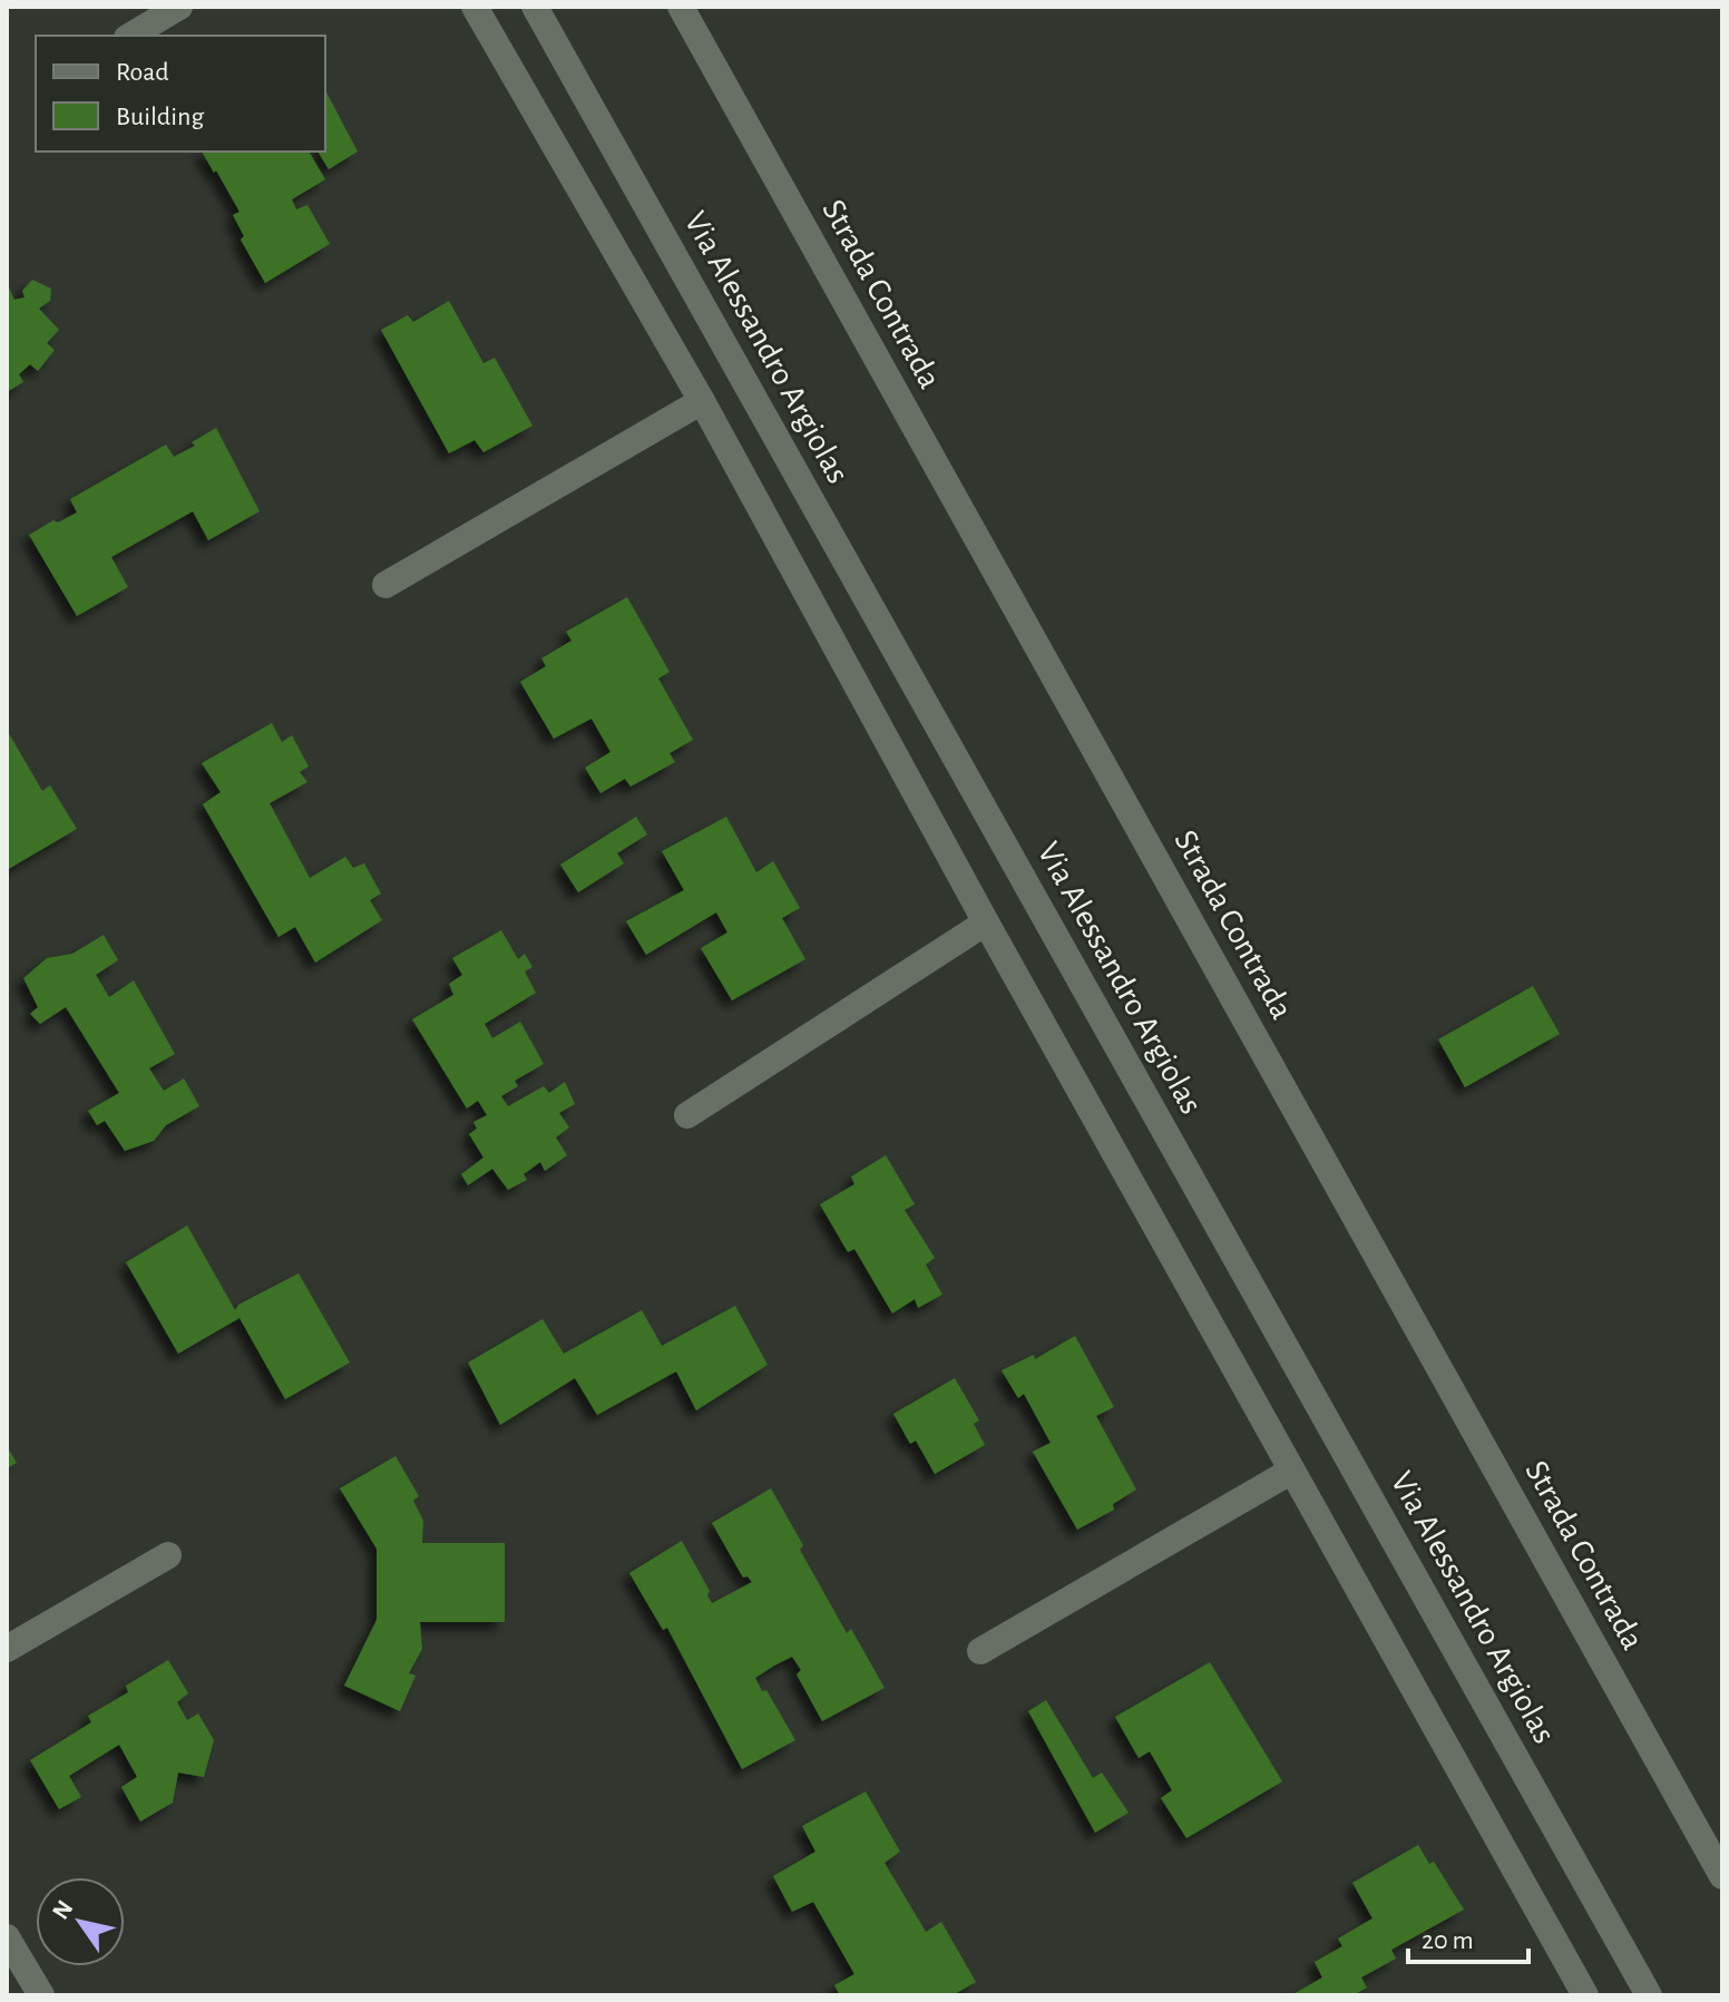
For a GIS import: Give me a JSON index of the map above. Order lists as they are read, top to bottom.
{
  "streets": {
    "street": ["Strada Contrada", "Via Alessandro Argiolas"]
  },
  "legend": ["Road", "Building"],
  "scale_bar": "20 m",
  "north": "top left"
}
